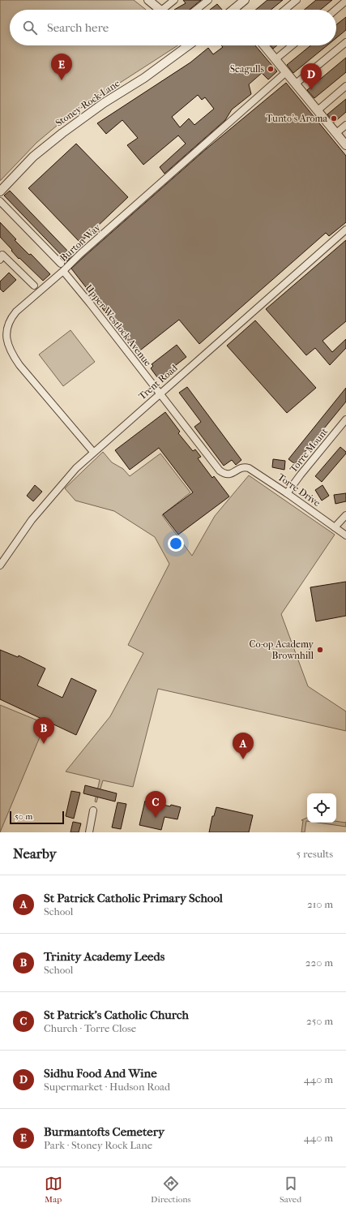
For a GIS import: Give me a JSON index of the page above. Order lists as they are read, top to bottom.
{
  "streets": {
    "street": [
      "Stoney Rock Lane",
      "Burton Way",
      "Upper Westlock Avenue",
      "Trent Road",
      "Torre Mount",
      "Torre Drive"
    ]
  },
  "crossings": [
    ["Burton Way", "Upper Westlock Avenue"],
    ["Burton Way", "Trent Road"],
    ["Upper Westlock Avenue", "Trent Road"],
    ["Upper Westlock Avenue", "Torre Drive"],
    ["Torre Mount", "Torre Drive"]
  ],
  "places": ["Seagulls", "Tunto's Aroma", "Co-op Academy Brownhill"],
  "scale_bar": "50 m",
  "page": {
    "search": "Search here",
    "pins": [
      "E",
      "D",
      "B",
      "A",
      "C"
    ],
    "scale": "50 m",
    "heading": ["Nearby", "5 results"],
    "list": [
      {
        "mark": "A",
        "name": "St Patrick Catholic Primary School",
        "note": "School",
        "value": "210 m"
      },
      {
        "mark": "B",
        "name": "Trinity Academy Leeds",
        "note": "School",
        "value": "220 m"
      },
      {
        "mark": "C",
        "name": "St Patrick's Catholic Church",
        "note": "Church · Torre Close",
        "value": "250 m"
      },
      {
        "mark": "D",
        "name": "Sidhu Food And Wine",
        "note": "Supermarket · Hudson Road",
        "value": "440 m"
      },
      {
        "mark": "E",
        "name": "Burmantofts Cemetery",
        "note": "Park · Stoney Rock Lane",
        "value": "440 m"
      }
    ],
    "nav": ["Map", "Directions", "Saved"]
  }
}
